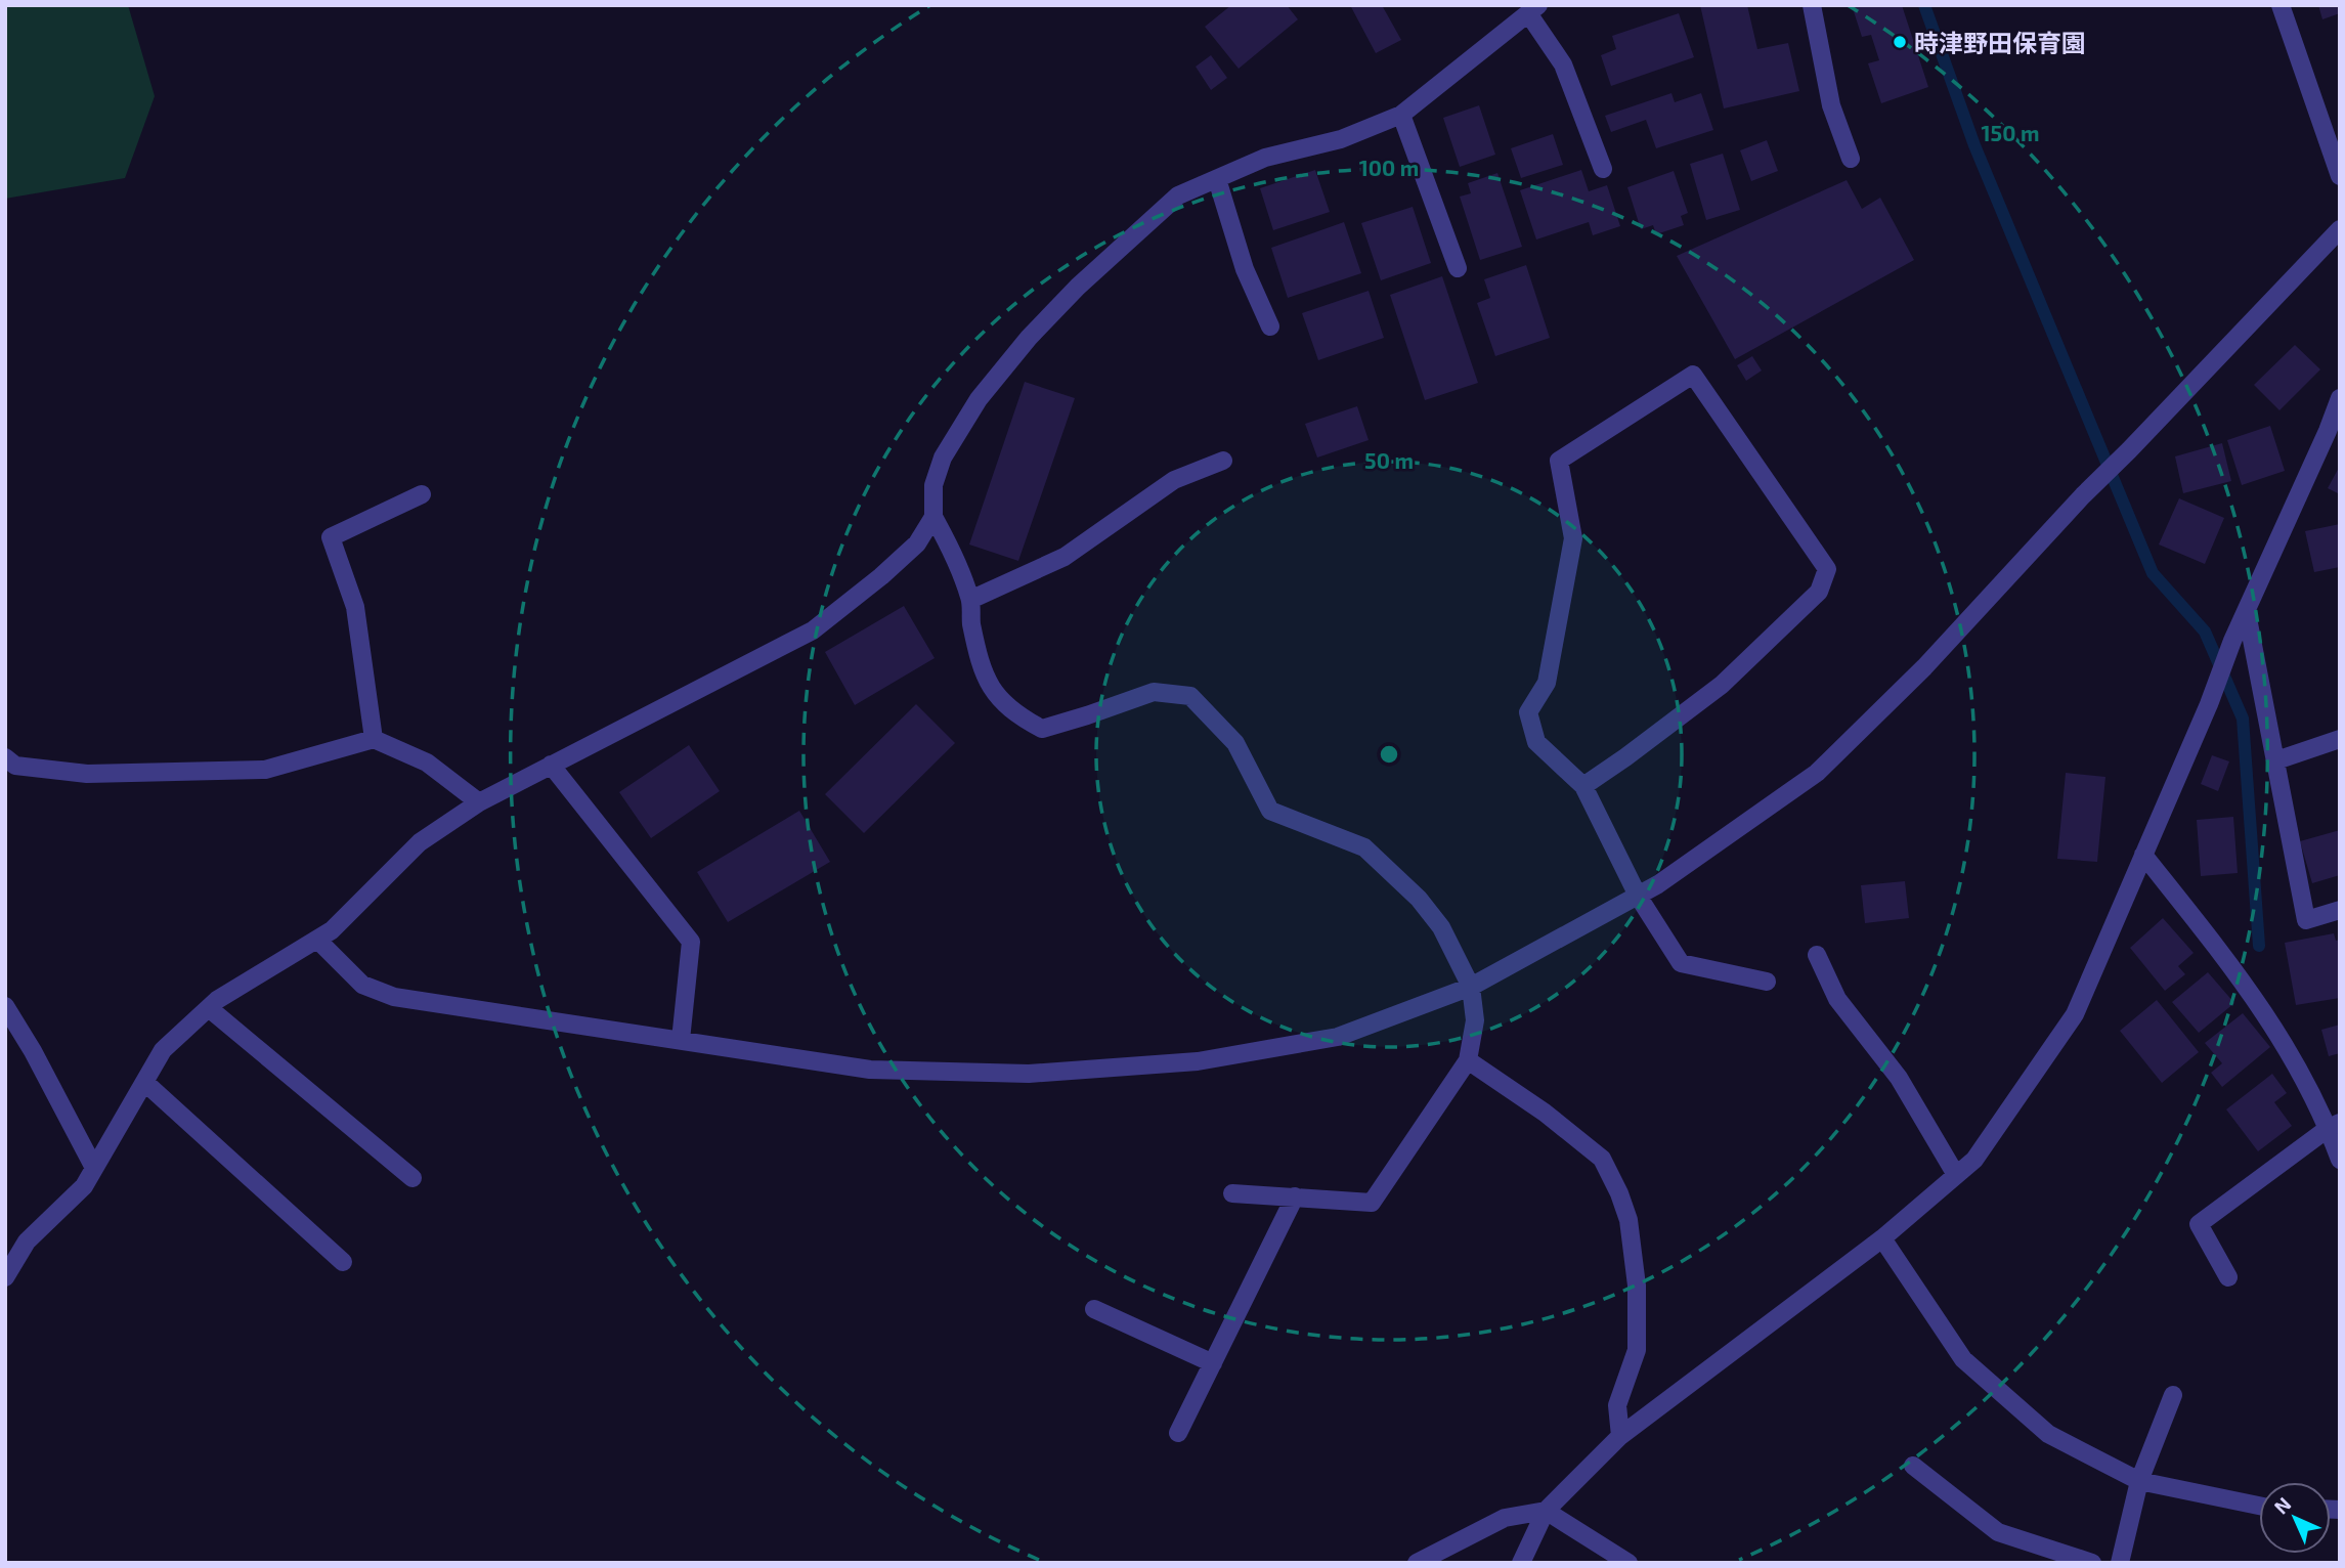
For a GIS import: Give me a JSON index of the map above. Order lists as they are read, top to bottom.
{
  "places": ["時津野田保育園"],
  "north": "top left",
  "rings": ["150 m", "100 m", "50 m"]
}
